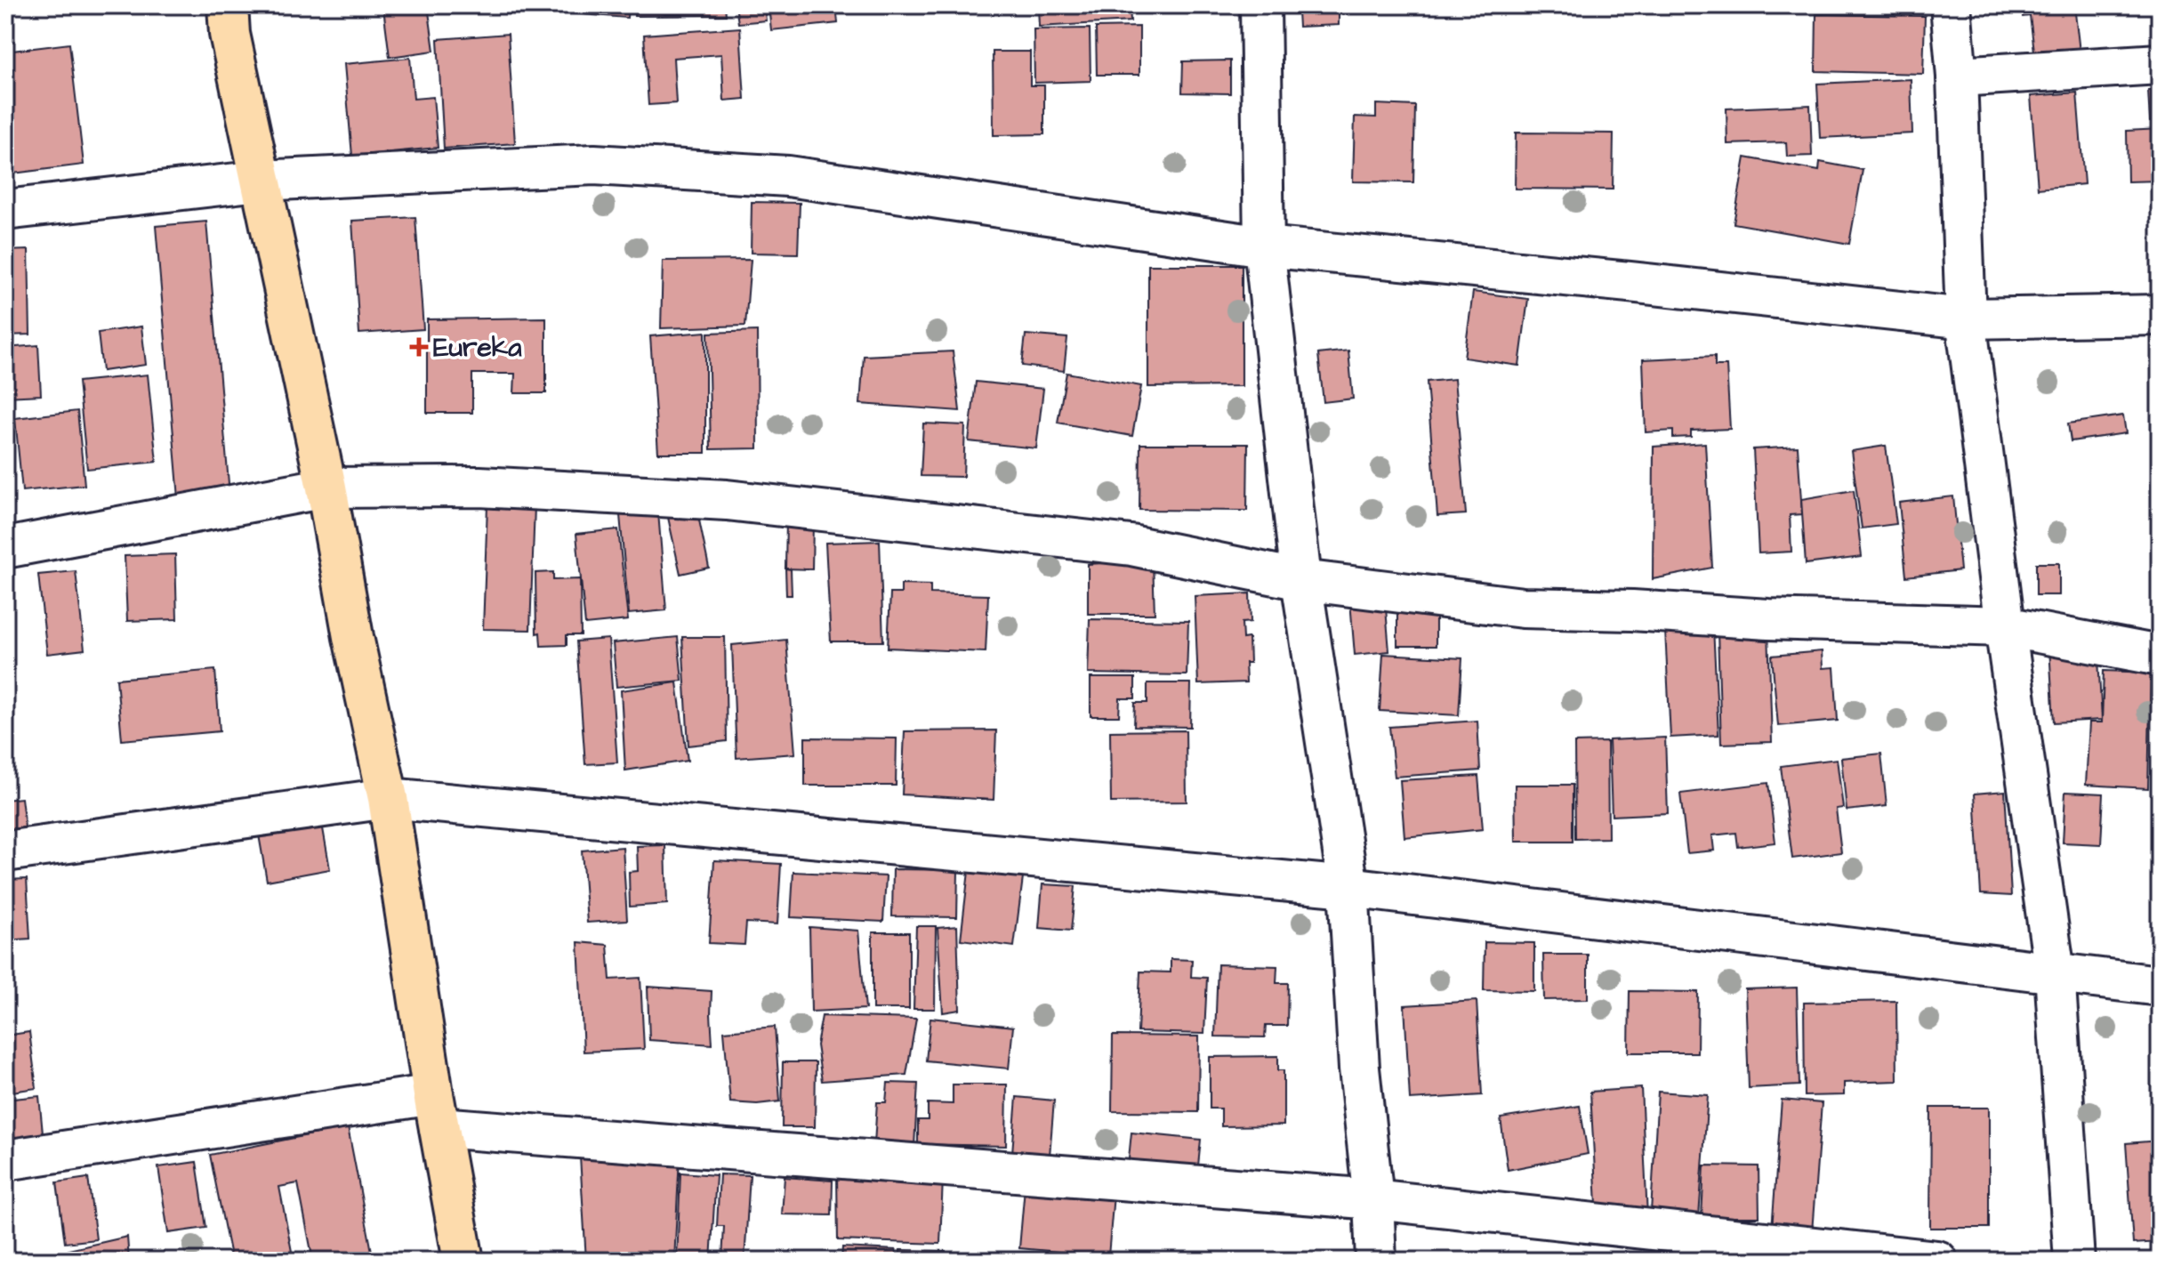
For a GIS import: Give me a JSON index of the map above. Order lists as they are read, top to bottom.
{
  "places": {
    "health": ["Eureka"]
  }
}
